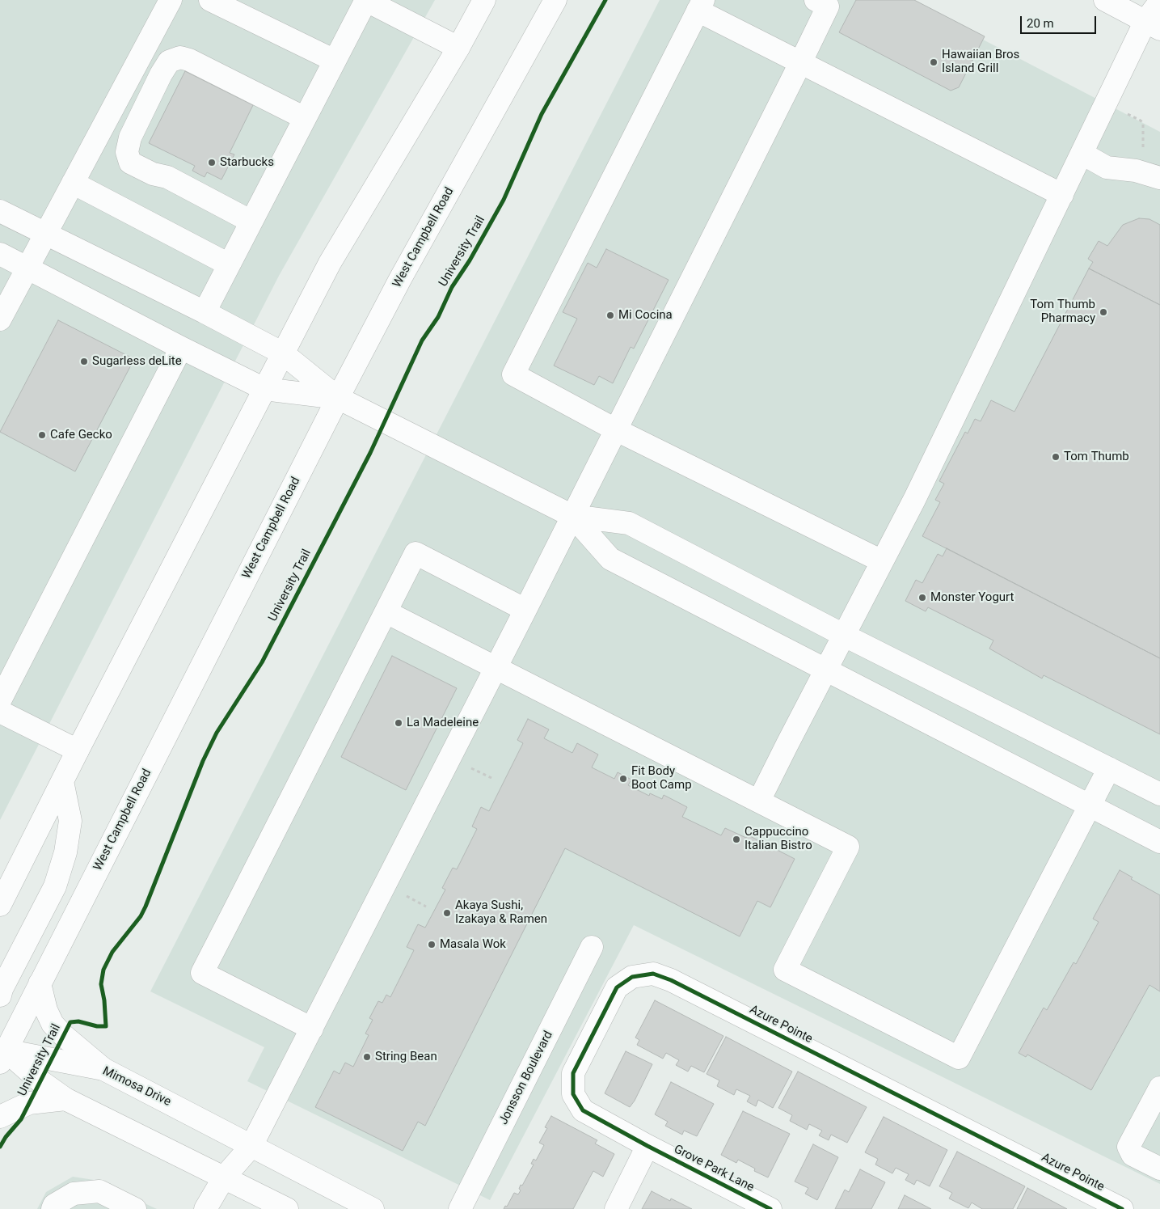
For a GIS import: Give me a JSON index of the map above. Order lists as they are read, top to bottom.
{
  "streets": {
    "main road": [
      "West Campbell Road",
      "Azure Pointe",
      "Jonsson Boulevard",
      "Mimosa Drive",
      "Grove Park Lane"
    ],
    "cycle path": ["University Trail"]
  },
  "crossings": [
    ["West Campbell Road", "Mimosa Drive"],
    ["Azure Pointe", "Grove Park Lane"]
  ],
  "places": [
    "Hawaiian Bros Island Grill",
    "Starbucks",
    "Tom Thumb Pharmacy",
    "Mi Cocina",
    "Sugarless deLite",
    "Cafe Gecko",
    "Tom Thumb",
    "Monster Yogurt",
    "La Madeleine",
    "Fit Body Boot Camp",
    "Cappuccino Italian Bistro",
    "Akaya Sushi, Izakaya & Ramen",
    "Masala Wok",
    "String Bean"
  ],
  "scale_bar": "20 m"
}
